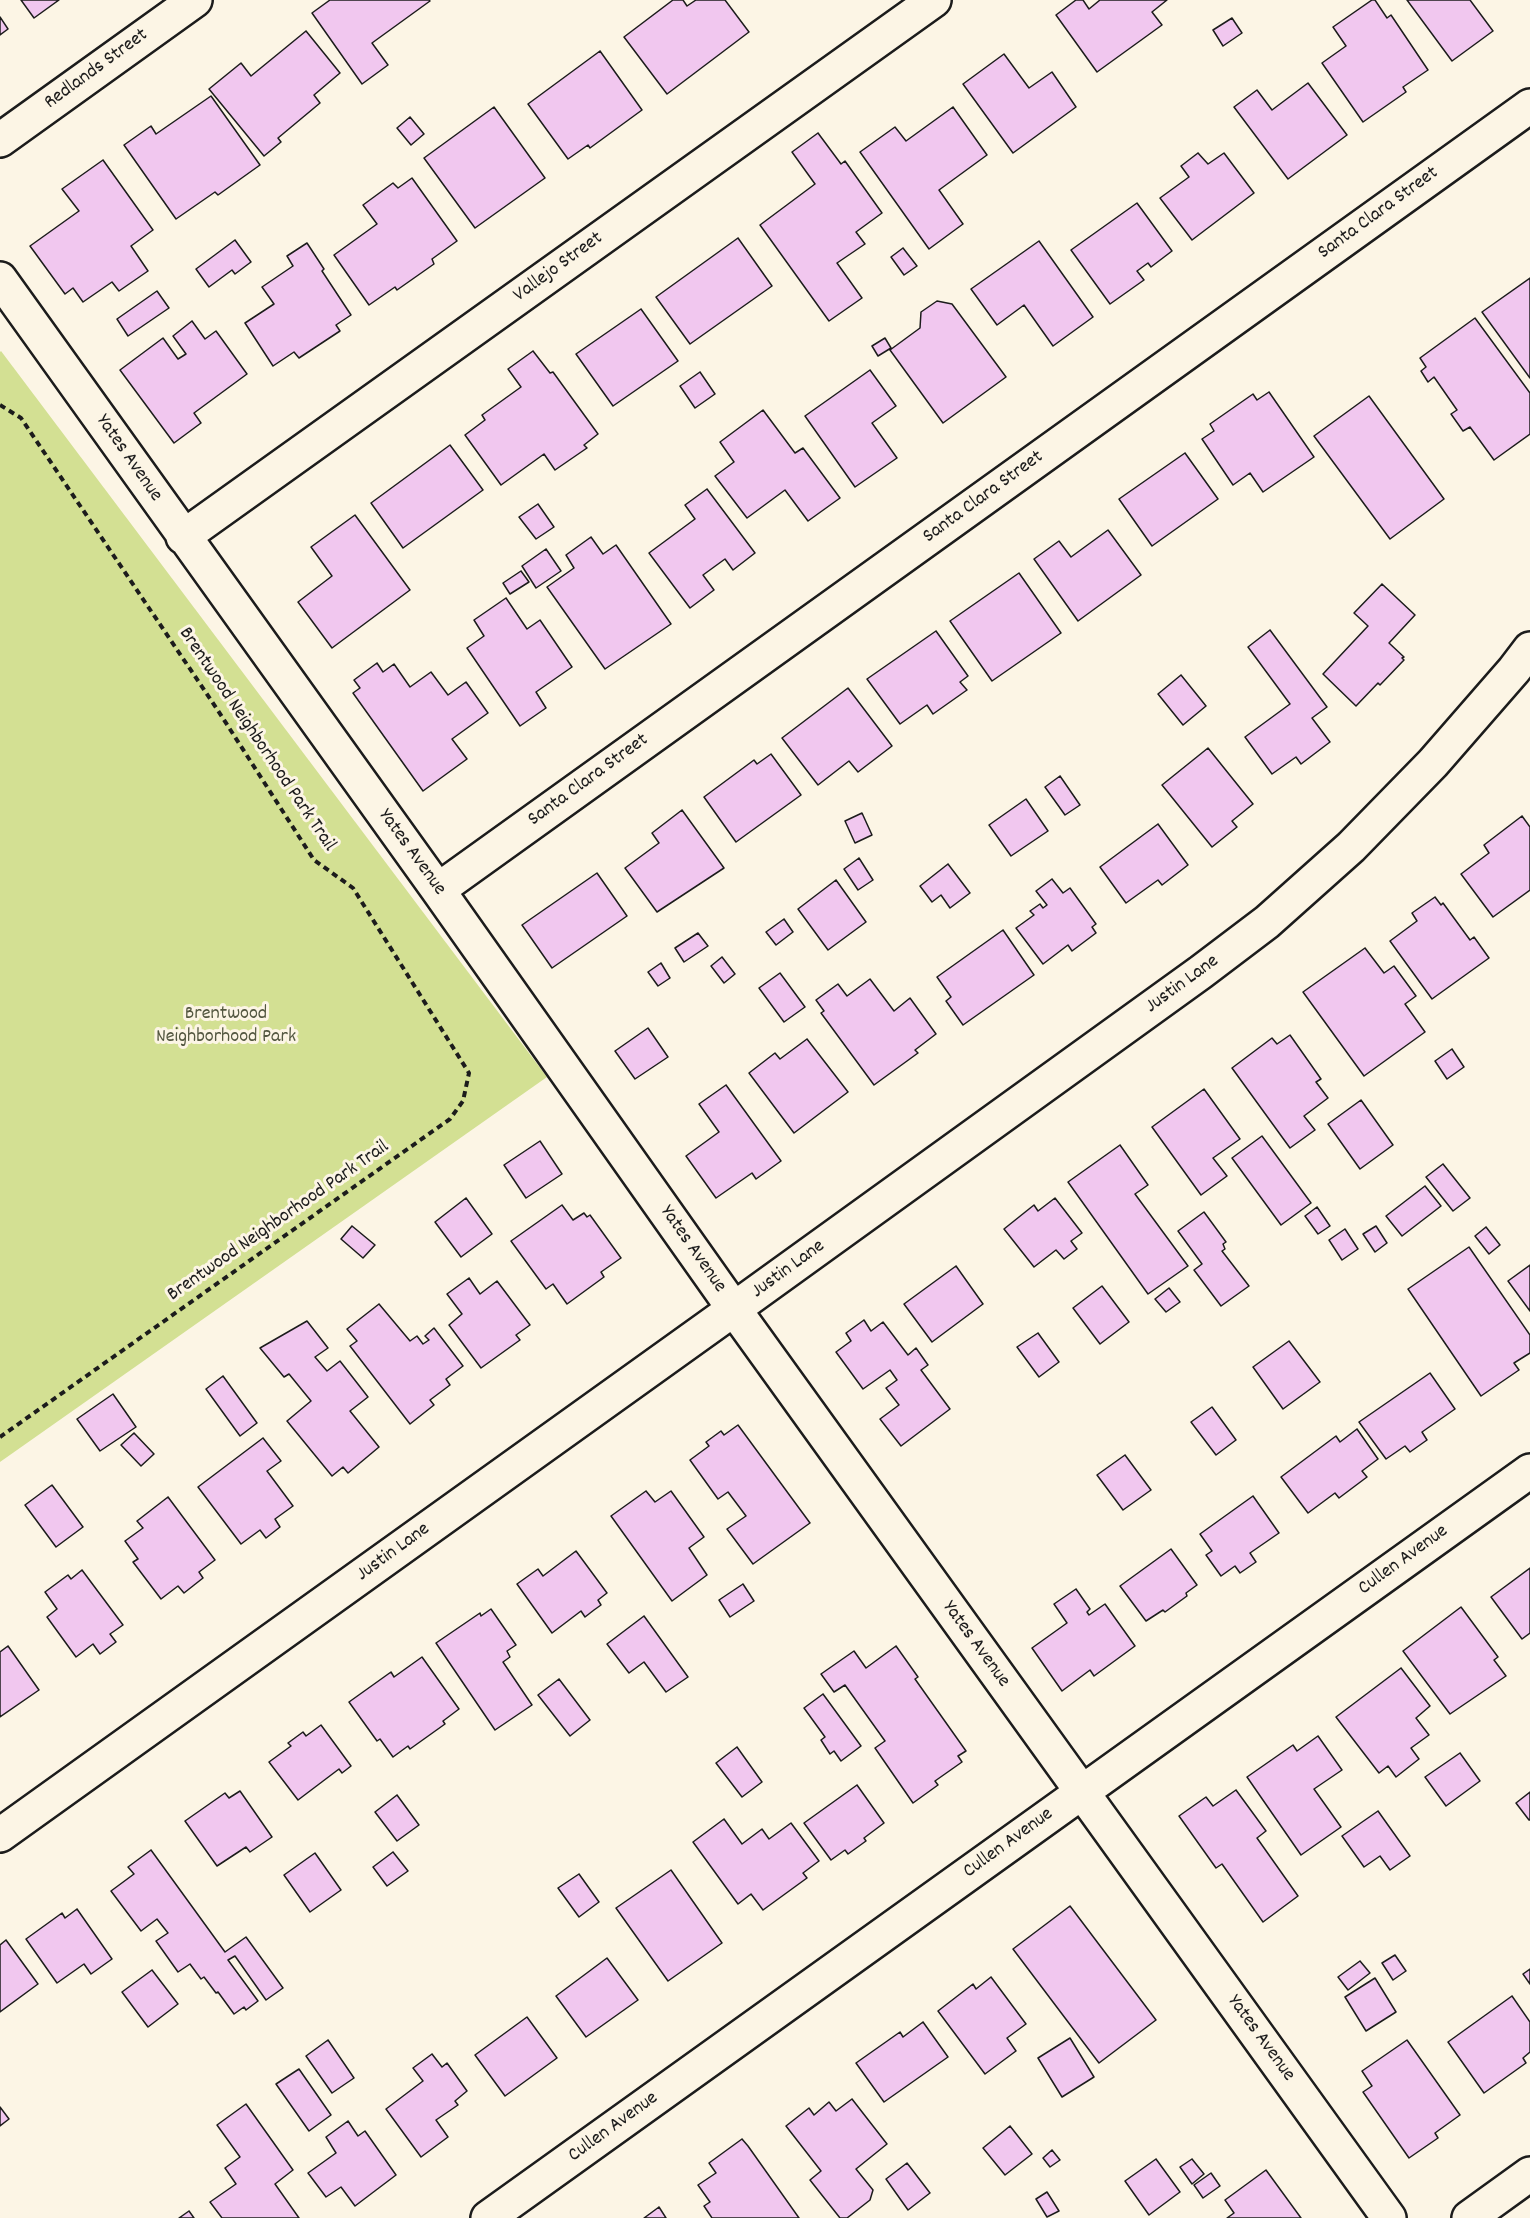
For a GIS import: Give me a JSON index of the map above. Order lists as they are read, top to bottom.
{
  "streets": {
    "street": [
      "Redlands Street",
      "Santa Clara Street",
      "Vallejo Street",
      "Yates Avenue",
      "Justin Lane",
      "Cullen Avenue"
    ],
    "path": ["Brentwood Neighborhood Park Trail"]
  },
  "crossings": [
    ["Santa Clara Street", "Yates Avenue"],
    ["Vallejo Street", "Yates Avenue"],
    ["Yates Avenue", "Justin Lane"],
    ["Yates Avenue", "Cullen Avenue"]
  ],
  "parks": ["Brentwood Neighborhood Park"]
}
